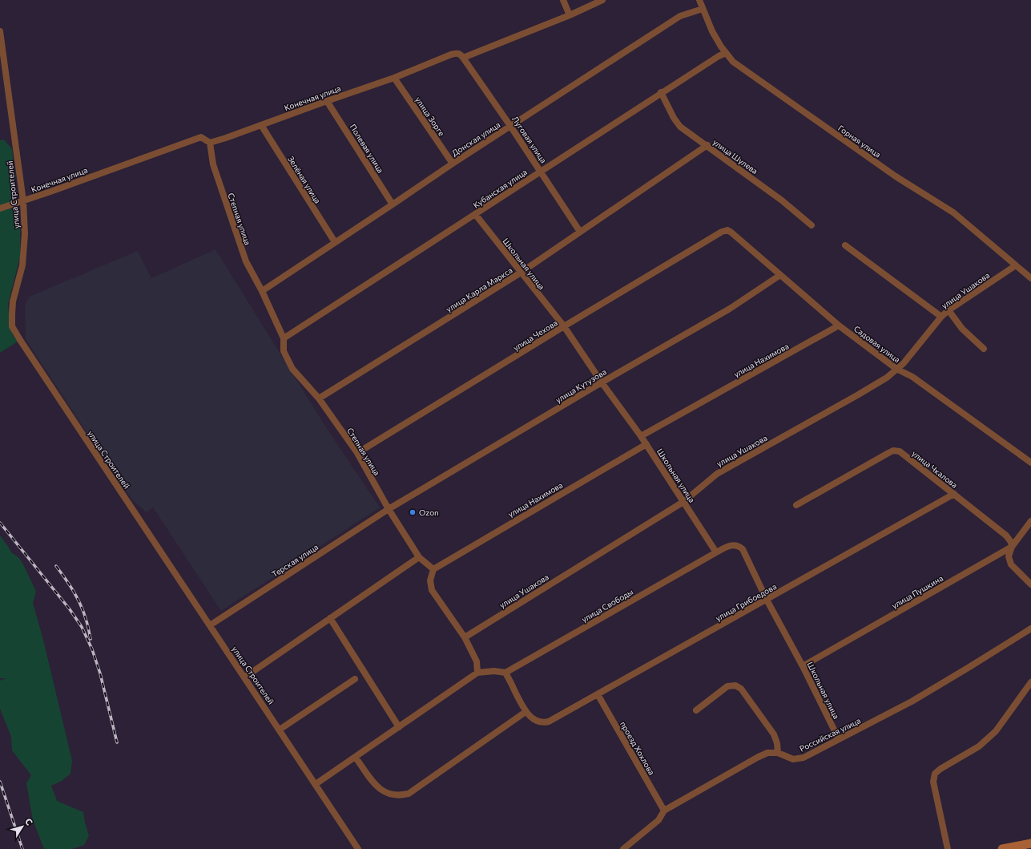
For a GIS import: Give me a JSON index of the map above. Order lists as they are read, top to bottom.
{
  "streets": {
    "street": [
      "Конечная улица",
      "улица Зорге",
      "Донская улица",
      "Луговая улица",
      "Горная улица",
      "Полевая улица",
      "улица Шулева",
      "Зелёная улица",
      "Кубанская улица",
      "улица Строителей",
      "Степная улица",
      "Школьная улица",
      "улица Карла Маркса",
      "улица Ушакова",
      "улица Чехова",
      "Садовая улица",
      "улица Нахимова",
      "улица Кутузова",
      "улица Чкалова",
      "Терская улица",
      "улица Пушкина",
      "улица Грибоедова",
      "улица Свободы",
      "Российская улица",
      "проезд Хохлова"
    ]
  },
  "crossings": [
    ["Конечная улица", "улица Зорге"],
    ["Конечная улица", "Луговая улица"],
    ["Конечная улица", "Полевая улица"],
    ["Конечная улица", "Зелёная улица"],
    ["Конечная улица", "улица Строителей"],
    ["Конечная улица", "Степная улица"],
    ["улица Зорге", "Донская улица"],
    ["Донская улица", "Луговая улица"],
    ["Донская улица", "Горная улица"],
    ["Донская улица", "Полевая улица"],
    ["Донская улица", "Зелёная улица"],
    ["Донская улица", "Степная улица"],
    ["Луговая улица", "Кубанская улица"],
    ["Луговая улица", "улица Карла Маркса"],
    ["Горная улица", "Кубанская улица"],
    ["Горная улица", "улица Ушакова"],
    ["улица Шулева", "Кубанская улица"],
    ["улица Шулева", "улица Карла Маркса"],
    ["Кубанская улица", "Степная улица"],
    ["Кубанская улица", "Школьная улица"],
    ["улица Строителей", "Терская улица"],
    ["Степная улица", "улица Карла Маркса"],
    ["Степная улица", "улица Чехова"],
    ["Степная улица", "улица Нахимова"],
    ["Степная улица", "улица Кутузова"],
    ["Степная улица", "Терская улица"],
    ["Школьная улица", "улица Карла Маркса"],
    ["Школьная улица", "улица Ушакова"],
    ["Школьная улица", "улица Чехова"],
    ["Школьная улица", "улица Нахимова"],
    ["Школьная улица", "улица Кутузова"],
    ["Школьная улица", "улица Пушкина"],
    ["Школьная улица", "улица Грибоедова"],
    ["Школьная улица", "улица Свободы"],
    ["Школьная улица", "Российская улица"],
    ["улица Ушакова", "Садовая улица"],
    ["улица Чехова", "Садовая улица"],
    ["Садовая улица", "улица Нахимова"],
    ["Садовая улица", "улица Кутузова"],
    ["улица Кутузова", "Терская улица"],
    ["улица Чкалова", "улица Пушкина"],
    ["улица Чкалова", "улица Грибоедова"],
    ["улица Грибоедова", "проезд Хохлова"]
  ],
  "places": ["Ozon"],
  "north": "top right"
}
